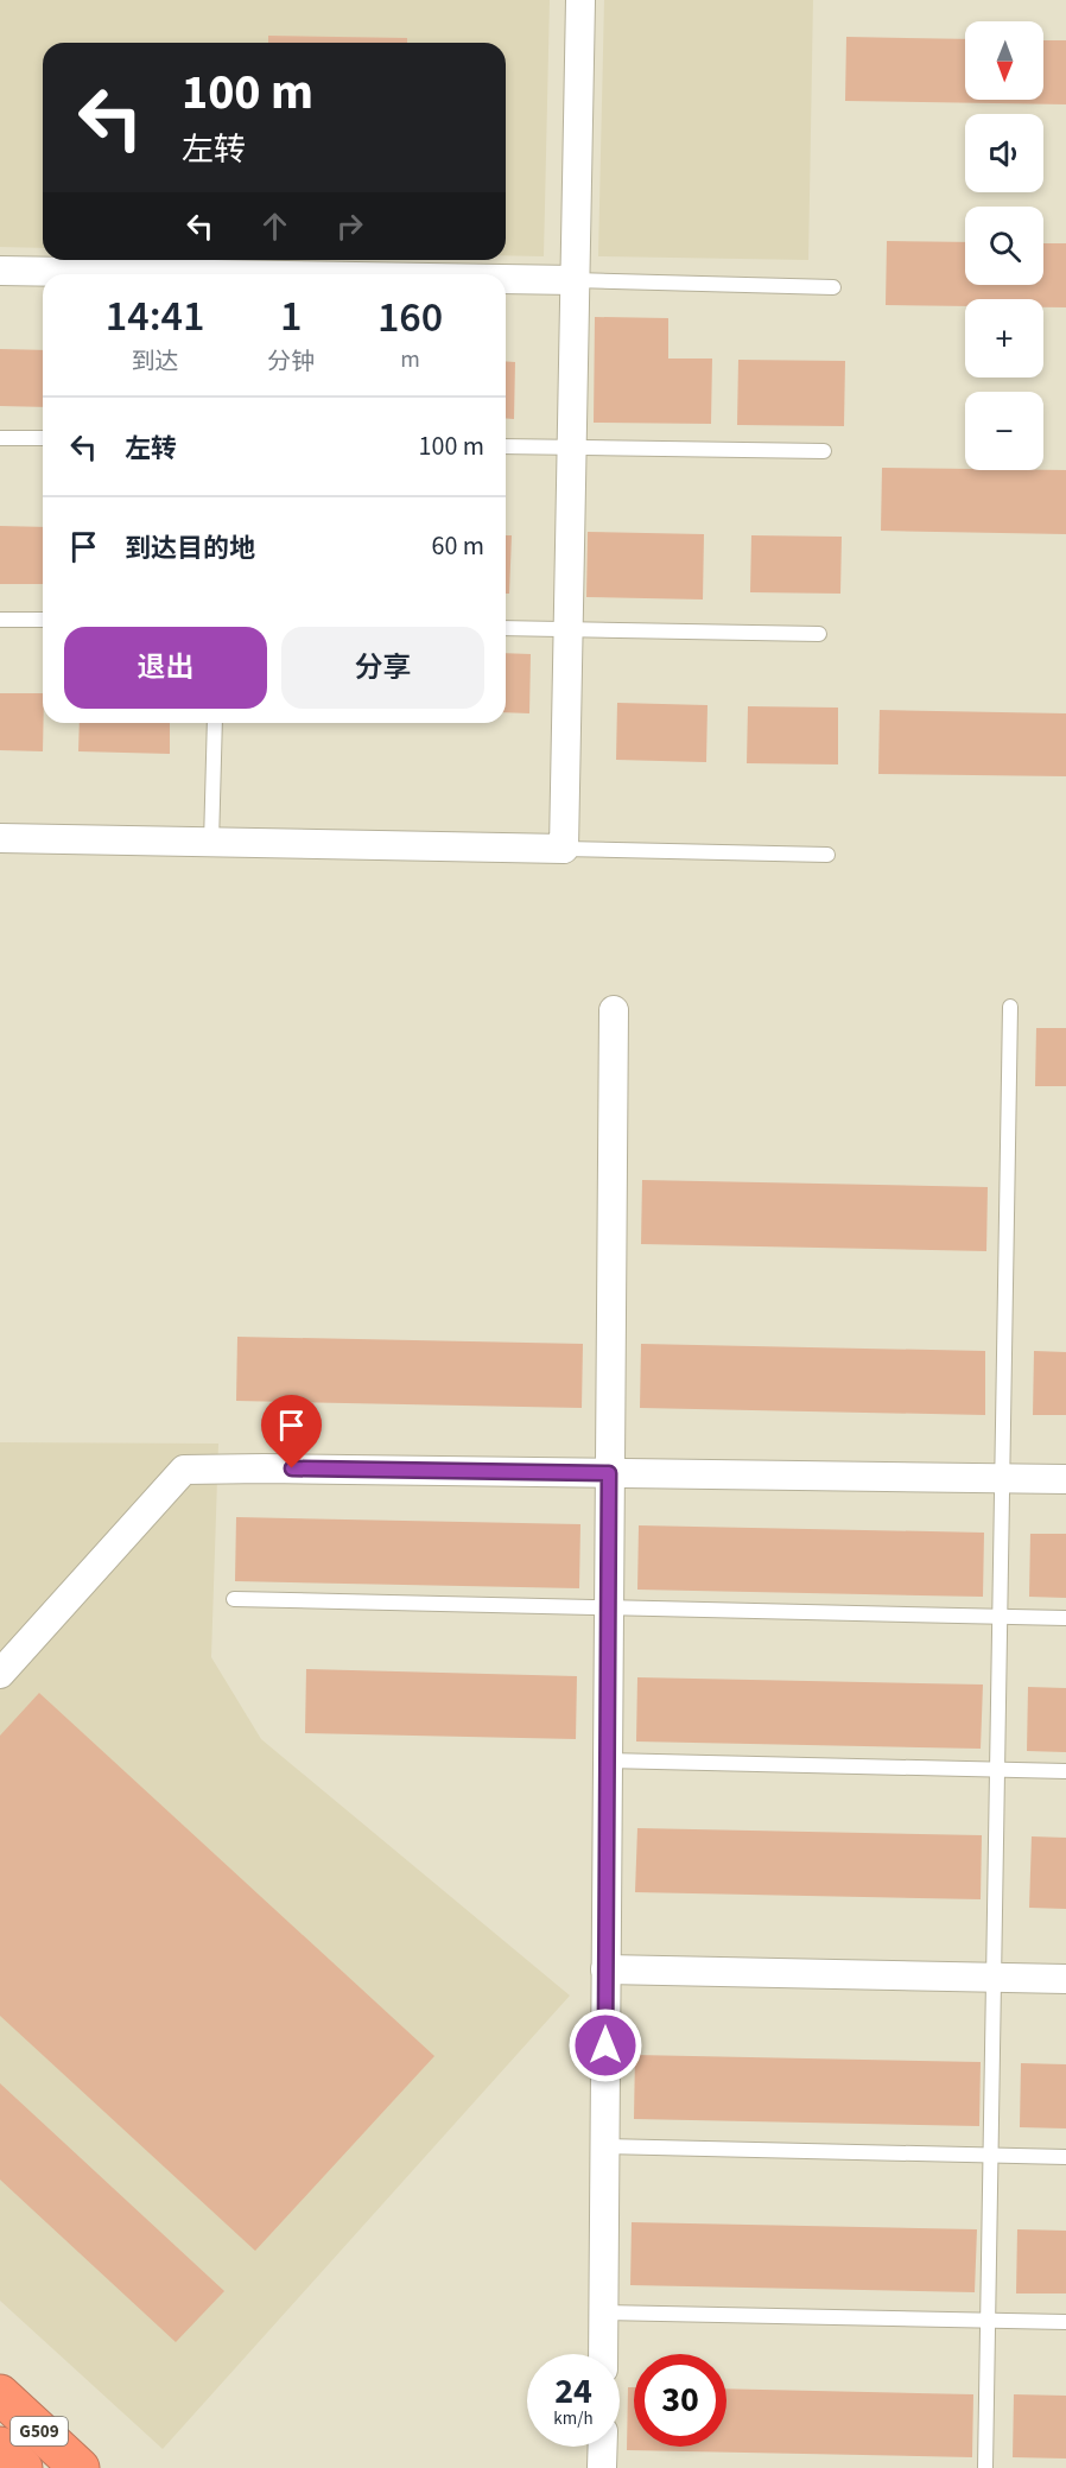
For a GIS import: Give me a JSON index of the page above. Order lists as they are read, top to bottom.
{
  "streets": {
    "highway": ["G509"]
  },
  "north": "bottom",
  "page": {
    "map_buttons": ["+", "−"],
    "turn": ["100 m", "左转"],
    "eta": [
      "14:41",
      "到达",
      "1",
      "分钟",
      "160",
      "m"
    ],
    "list": [
      {
        "name": "左转",
        "value": "100 m"
      },
      {
        "name": "到达目的地",
        "value": "60 m"
      }
    ],
    "buttons": ["退出", "分享"],
    "speed": "24 km/h",
    "limit": "30"
  }
}
